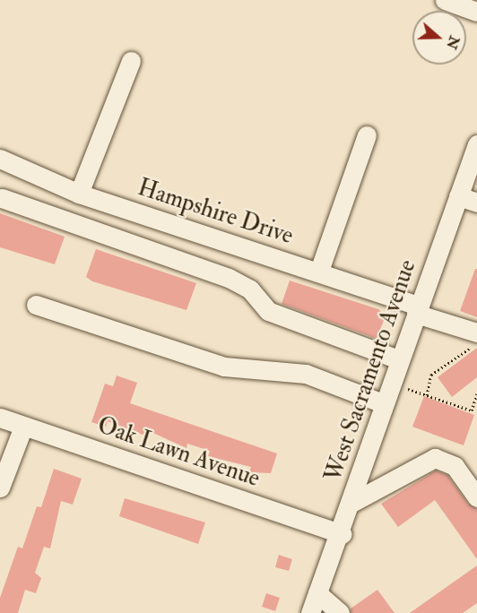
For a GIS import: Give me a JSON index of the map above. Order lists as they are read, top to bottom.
{
  "streets": {
    "street": ["Hampshire Drive", "West Sacramento Avenue", "Oak Lawn Avenue"]
  },
  "crossings": [
    ["Hampshire Drive", "West Sacramento Avenue"],
    ["West Sacramento Avenue", "Oak Lawn Avenue"]
  ],
  "north": "right"
}
